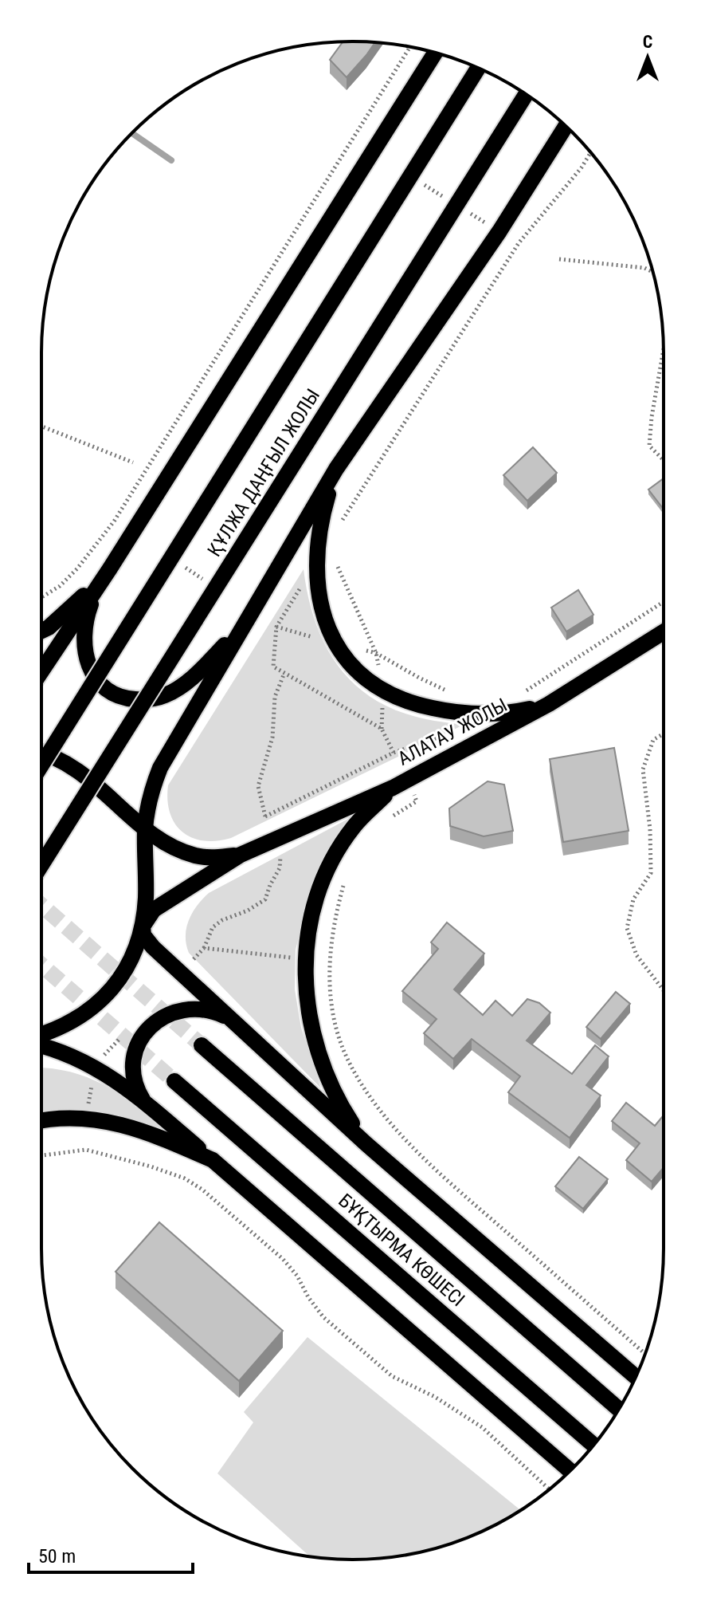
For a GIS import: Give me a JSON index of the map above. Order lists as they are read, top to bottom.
{
  "streets": {
    "main road": ["ҚҰЛЖА ДАҢҒЫЛ ЖОЛЫ", "АЛАТАУ ЖОЛЫ", "БҰҚТЫРМА КӨШЕСІ"]
  },
  "scale_bar": "50 m",
  "north": "top"
}
